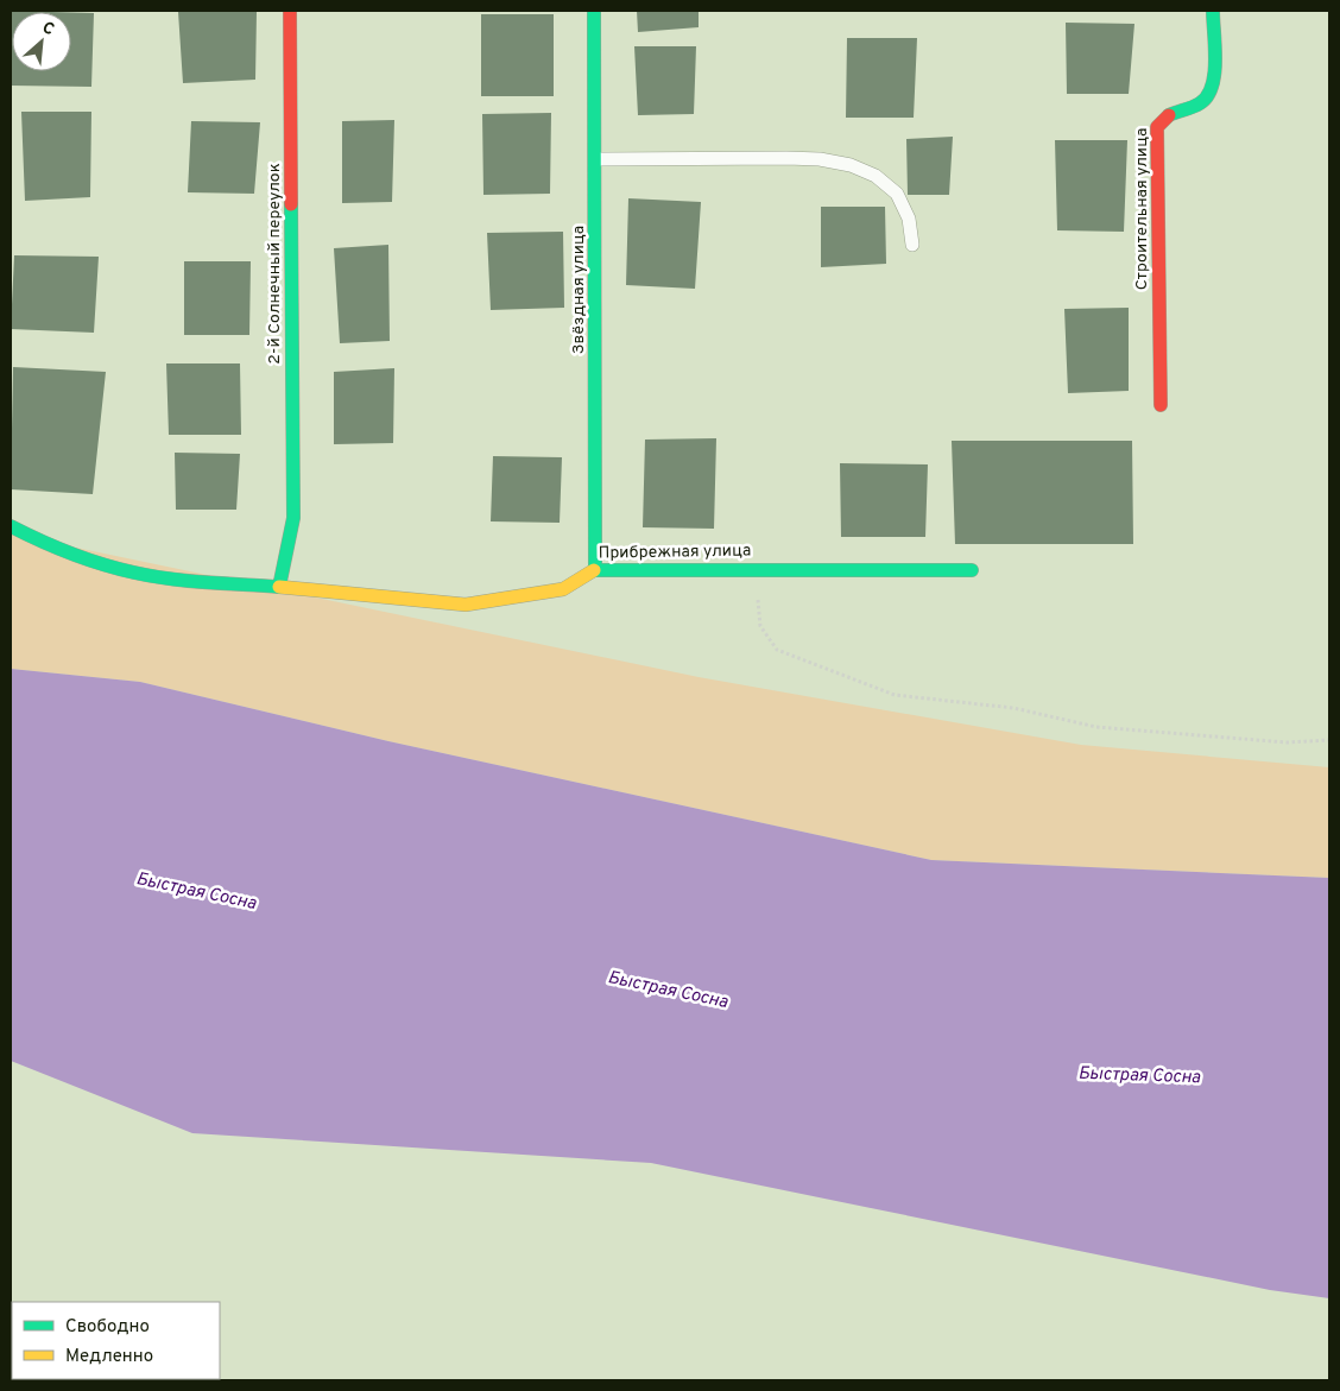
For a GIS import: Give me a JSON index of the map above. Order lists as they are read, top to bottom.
{
  "streets": {
    "street": [
      "Строительная улица",
      "2-й Солнечный переулок",
      "Звёздная улица",
      "Прибрежная улица"
    ]
  },
  "crossings": [
    ["2-й Солнечный переулок", "Прибрежная улица"],
    ["Звёздная улица", "Прибрежная улица"]
  ],
  "water": ["Быстрая Сосна"],
  "legend": ["Свободно", "Медленно"],
  "north": "top right"
}
